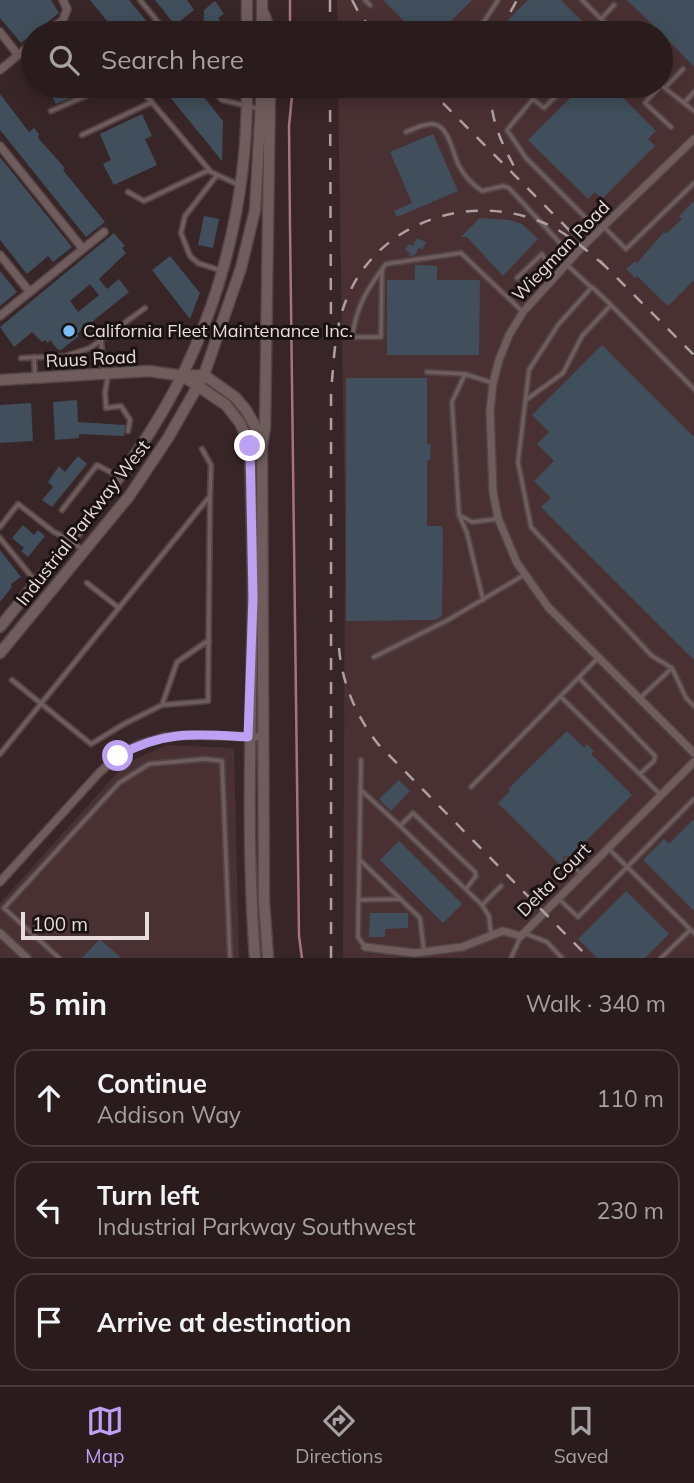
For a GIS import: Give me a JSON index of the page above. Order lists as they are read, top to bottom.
{
  "streets": {
    "main road": ["Ruus Road", "Industrial Parkway West"],
    "street": ["Wiegman Road", "Delta Court"]
  },
  "crossings": [
    ["Ruus Road", "Industrial Parkway West"]
  ],
  "places": ["California Fleet Maintenance Inc."],
  "scale_bar": "100 m",
  "page": {
    "search": "Search here",
    "scale": "100 m",
    "heading": ["5 min", "Walk · 340 m"],
    "list": [
      ["Continue", "Addison Way", "110 m"],
      ["Turn left", "Industrial Parkway Southwest", "230 m"],
      "Arrive at destination"
    ],
    "nav": ["Map", "Directions", "Saved"]
  }
}
